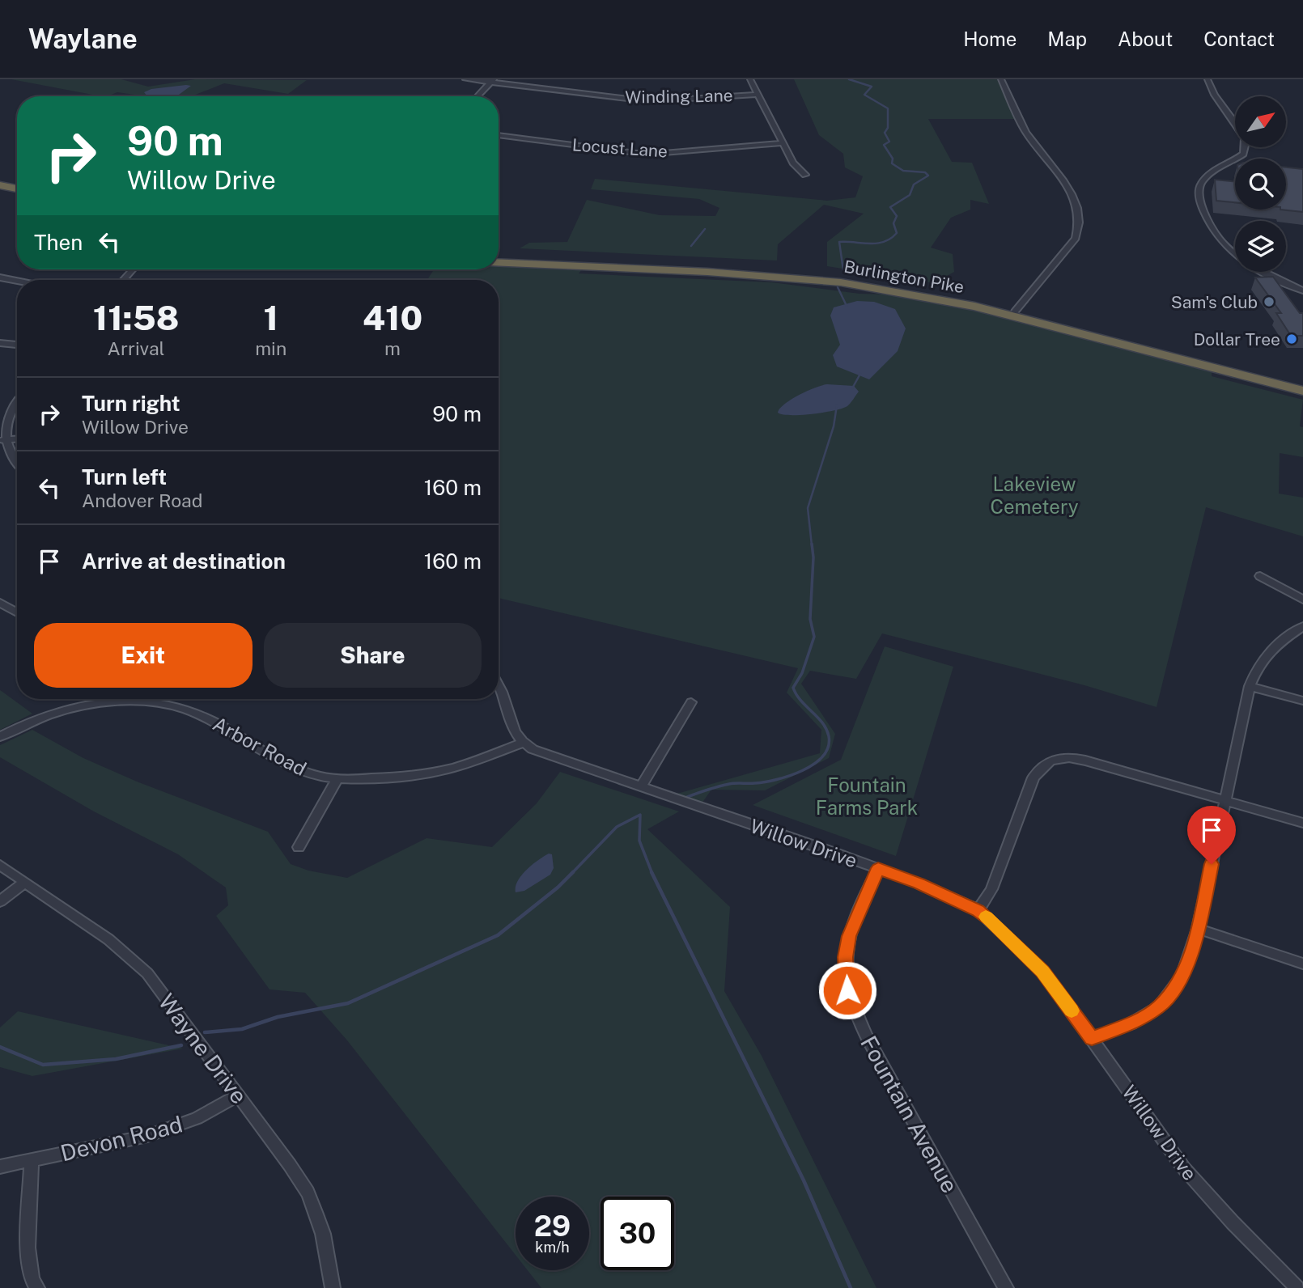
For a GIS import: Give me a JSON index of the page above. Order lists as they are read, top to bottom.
{
  "streets": {
    "highway": ["Burlington Pike"],
    "street": [
      "Winding Lane",
      "Locust Lane",
      "Arbor Road",
      "Willow Drive",
      "Wayne Drive",
      "Fountain Avenue",
      "Devon Road"
    ]
  },
  "crossings": [
    ["Arbor Road", "Willow Drive"],
    ["Willow Drive", "Fountain Avenue"],
    ["Wayne Drive", "Devon Road"]
  ],
  "parks": ["Lakeview Cemetery", "Fountain Farms Park"],
  "places": ["Sam's Club", "Dollar Tree"],
  "north": "top right",
  "page": {
    "header": "Waylane",
    "nav": [
      "Home",
      "Map",
      "About",
      "Contact"
    ],
    "turn": ["90 m", "Willow Drive"],
    "then": "Then",
    "eta": [
      "11:58",
      "Arrival",
      "1",
      "min",
      "410",
      "m"
    ],
    "list": [
      {
        "name": "Turn right",
        "note": "Willow Drive",
        "value": "90 m"
      },
      {
        "name": "Turn left",
        "note": "Andover Road",
        "value": "160 m"
      },
      {
        "name": "Arrive at destination",
        "value": "160 m"
      }
    ],
    "buttons": ["Exit", "Share"],
    "speed": "29 km/h",
    "limit": "30"
  }
}
